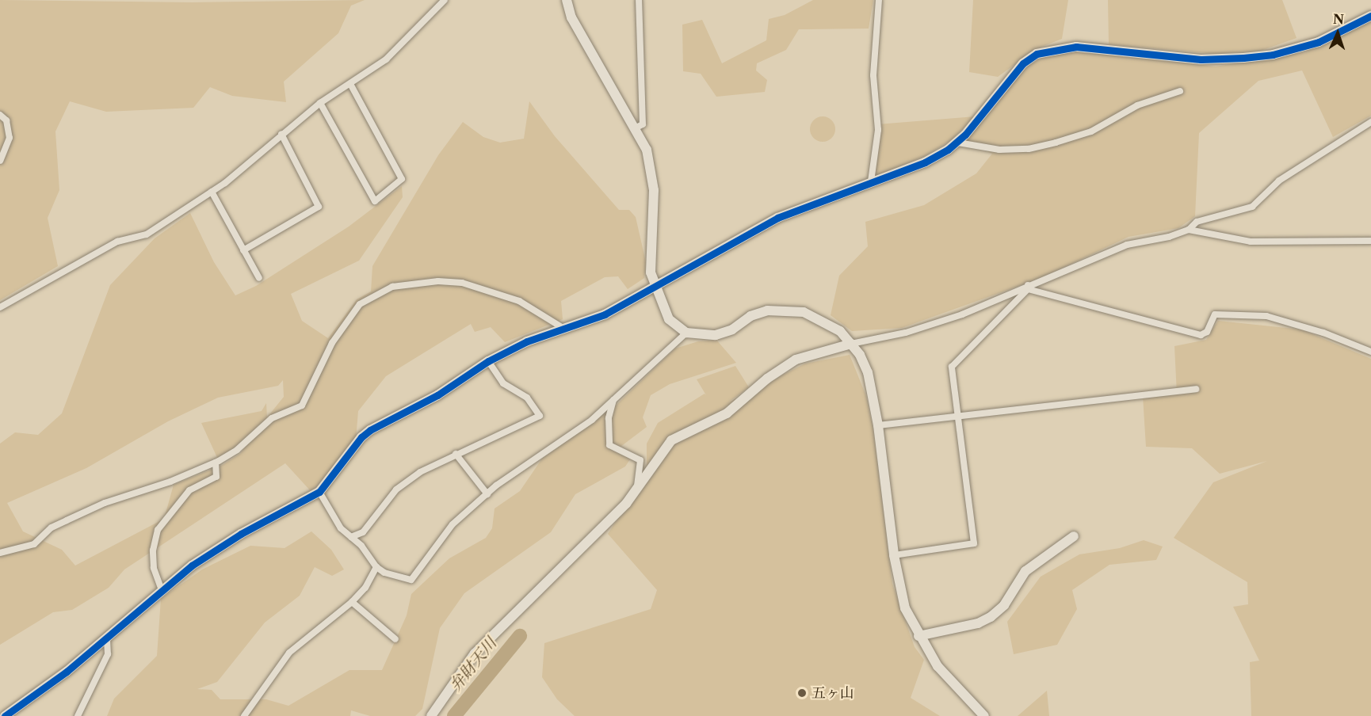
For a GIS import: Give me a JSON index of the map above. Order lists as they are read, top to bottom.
{
  "water": ["弁財天川"],
  "places": ["五ヶ山"],
  "north": "top"
}
